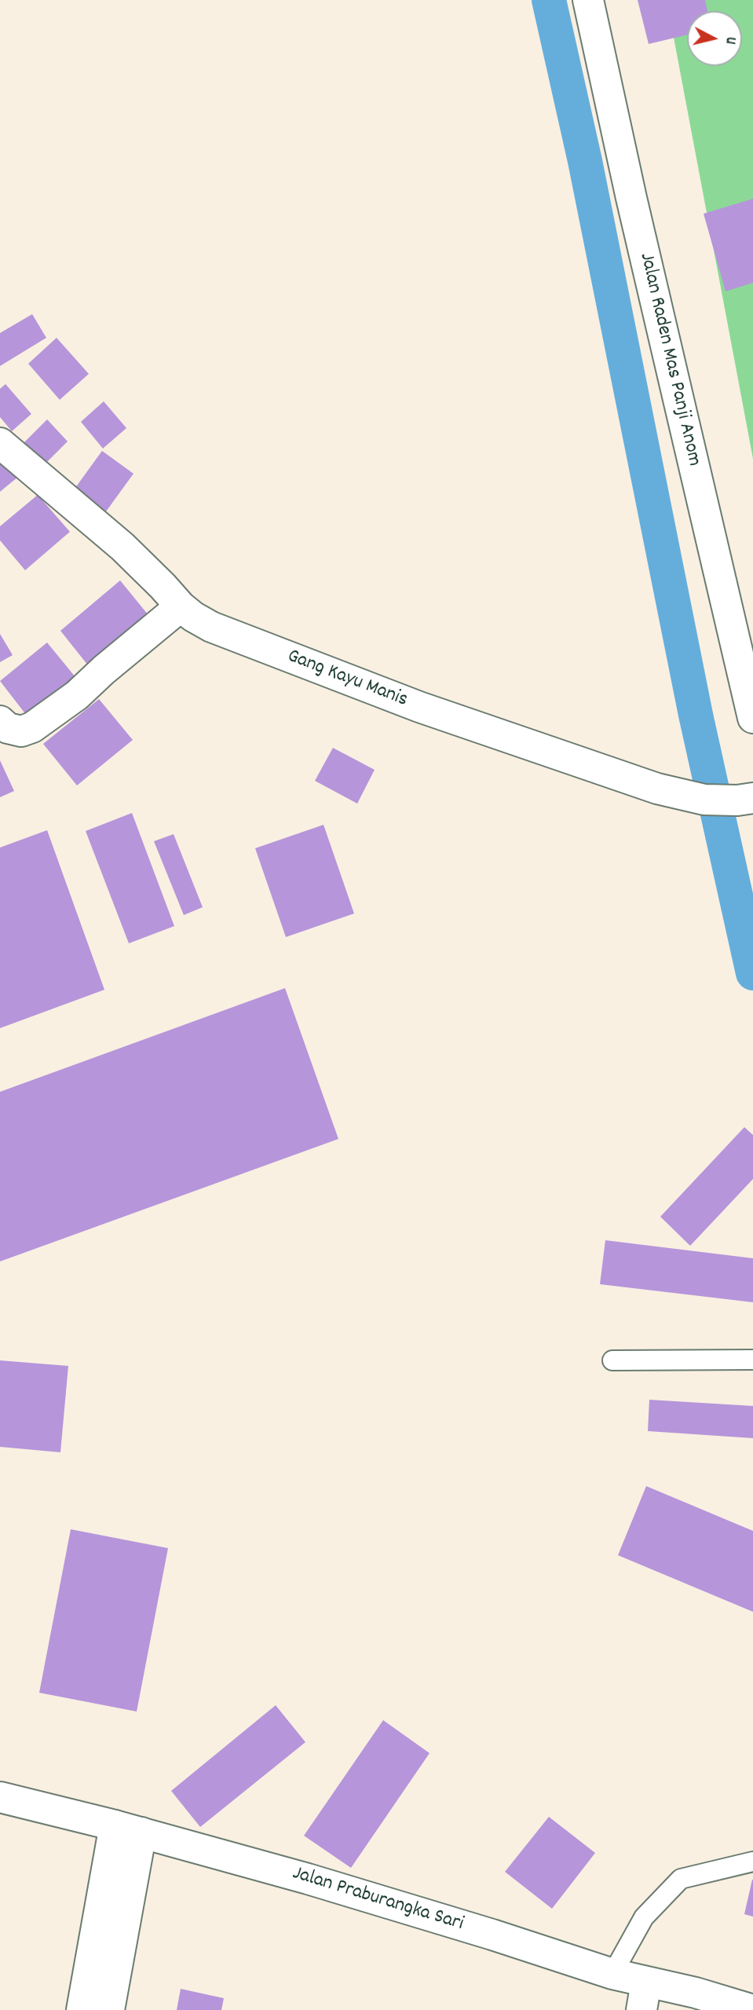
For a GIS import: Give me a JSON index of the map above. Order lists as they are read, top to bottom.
{
  "streets": {
    "street": ["Jalan Raden Mas Panji Anom", "Gang Kayu Manis", "Jalan Praburangka Sari"]
  },
  "north": "right"
}
